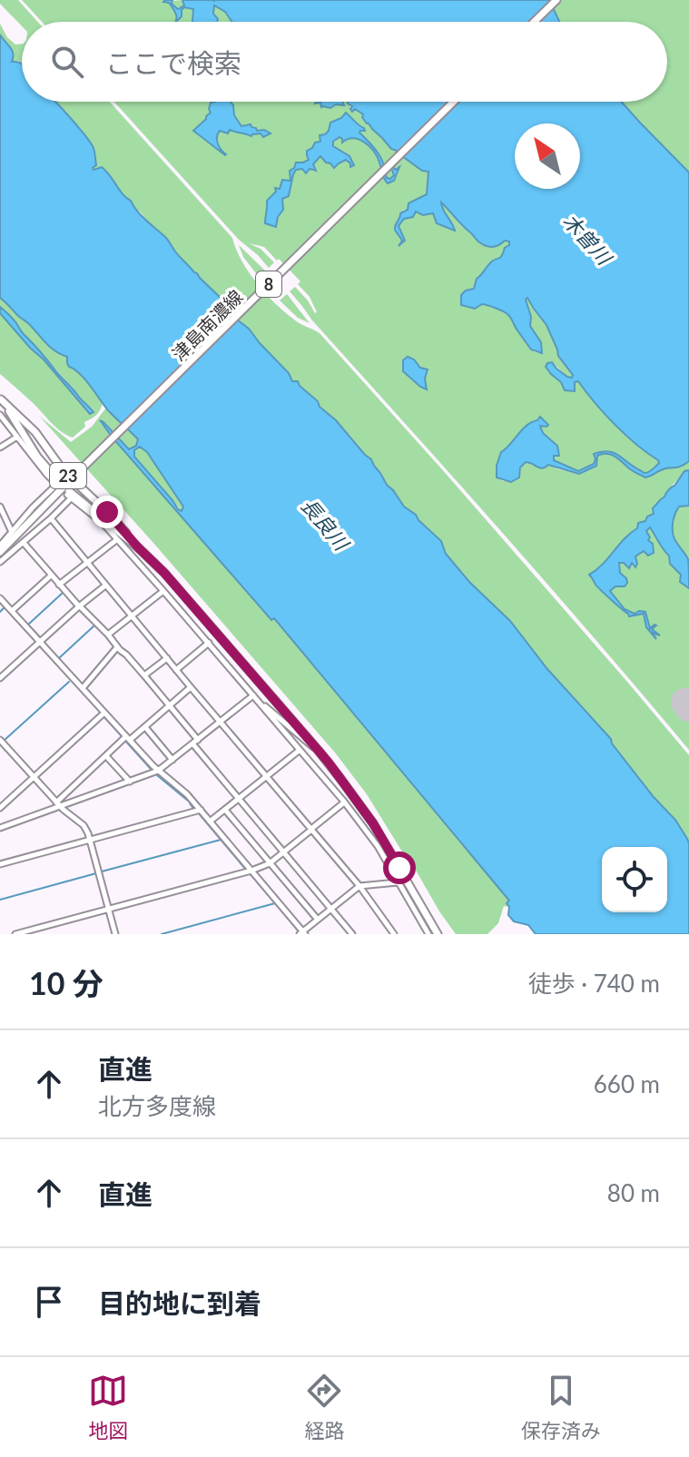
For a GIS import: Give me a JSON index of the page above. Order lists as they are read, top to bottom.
{
  "streets": {
    "main road": ["8", "津島南濃線", "23"]
  },
  "crossings": [
    ["津島南濃線", "23"]
  ],
  "water": ["木曽川", "長良川"],
  "north": "top left",
  "page": {
    "search": "ここで検索",
    "heading": ["10 分", "徒歩 · 740 m"],
    "list": [
      ["直進", "北方多度線", "660 m"],
      ["直進", "80 m"],
      "目的地に到着"
    ],
    "nav": ["地図", "経路", "保存済み"]
  }
}
